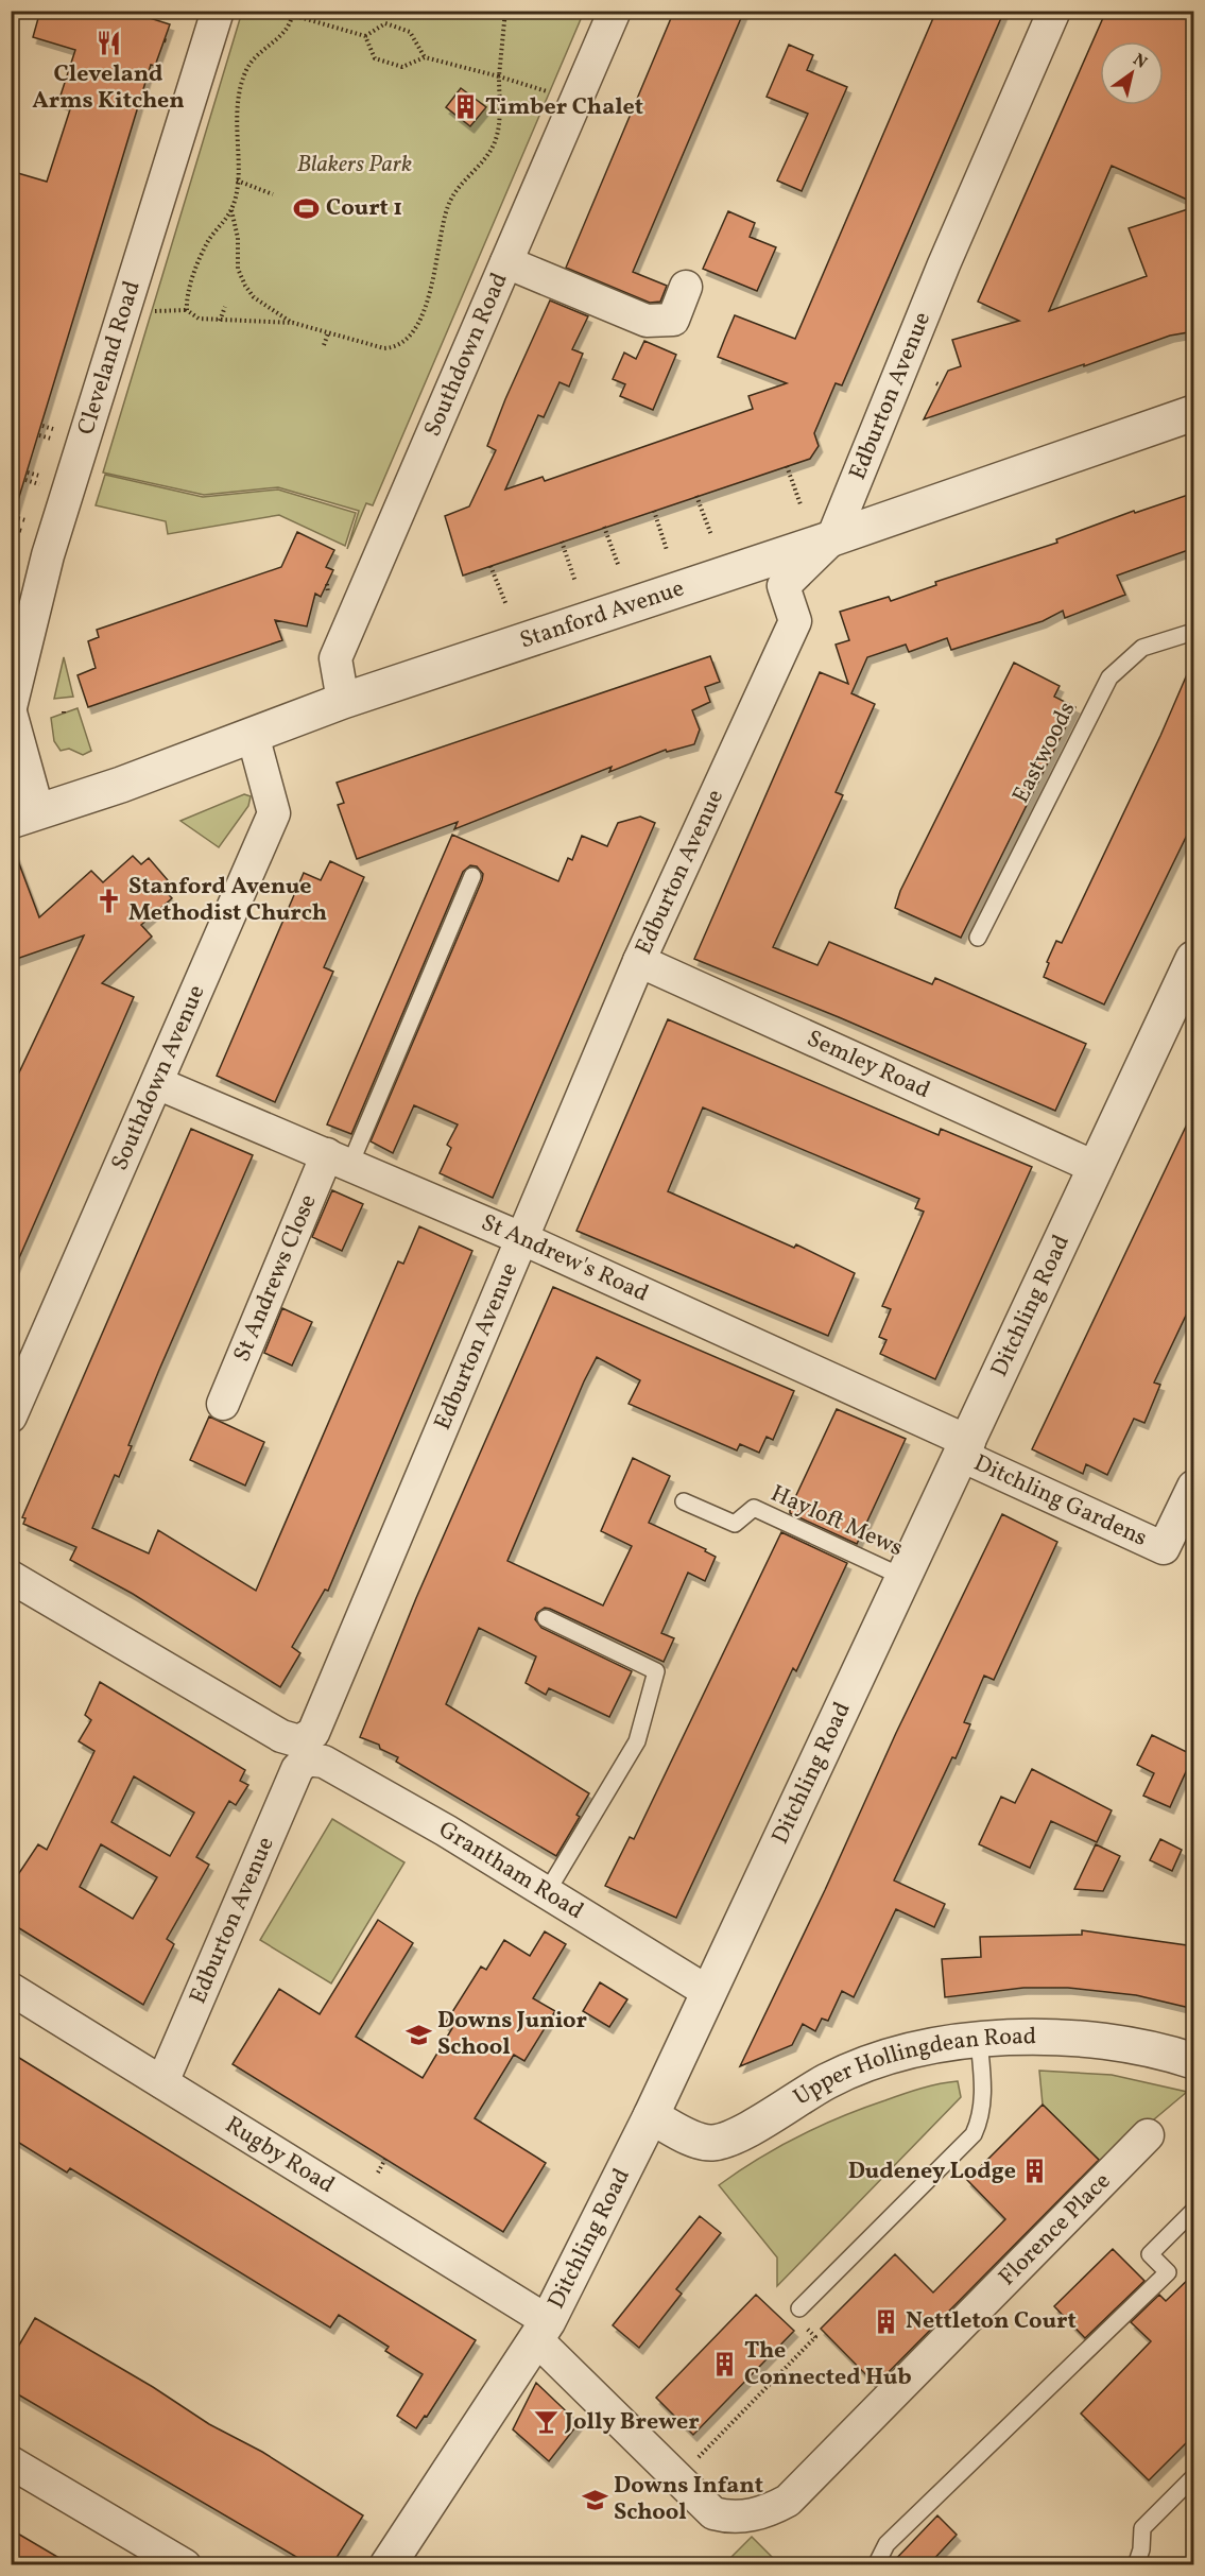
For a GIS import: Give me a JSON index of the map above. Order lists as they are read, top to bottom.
{
  "streets": {
    "street": [
      "Southdown Road",
      "Cleveland Road",
      "Edburton Avenue",
      "Stanford Avenue",
      "Semley Road",
      "Southdown Avenue",
      "St Andrew's Road",
      "St Andrews Close",
      "Ditchling Road",
      "Ditchling Gardens",
      "Grantham Road",
      "Upper Hollingdean Road",
      "Rugby Road",
      "Florence Place"
    ],
    "lane": ["Eastwoods", "Hayloft Mews"]
  },
  "crossings": [
    ["Southdown Road", "Stanford Avenue"],
    ["Edburton Avenue", "Stanford Avenue"],
    ["Edburton Avenue", "Semley Road"],
    ["Edburton Avenue", "St Andrew's Road"],
    ["Edburton Avenue", "Grantham Road"],
    ["Edburton Avenue", "Rugby Road"],
    ["Stanford Avenue", "Southdown Avenue"],
    ["Semley Road", "Ditchling Road"],
    ["Southdown Avenue", "St Andrew's Road"],
    ["St Andrew's Road", "St Andrews Close"],
    ["St Andrew's Road", "Ditchling Road"],
    ["St Andrew's Road", "Ditchling Gardens"],
    ["Ditchling Road", "Ditchling Gardens"],
    ["Ditchling Road", "Hayloft Mews"],
    ["Ditchling Road", "Grantham Road"],
    ["Ditchling Road", "Upper Hollingdean Road"],
    ["Ditchling Road", "Rugby Road"],
    ["Ditchling Road", "Florence Place"],
    ["Rugby Road", "Florence Place"]
  ],
  "parks": ["Blakers Park"],
  "places": {
    "restaurant": ["Cleveland Arms Kitchen"],
    "building": [
      "Timber Chalet",
      "Dudeney Lodge",
      "Nettleton Court",
      "The Connected Hub"
    ],
    "sports": ["Court 1"],
    "church": ["Stanford Avenue Methodist Church"],
    "school or university": ["Downs Junior School", "Downs Infant School"],
    "bar": ["Jolly Brewer"]
  },
  "north": "top right"
}
